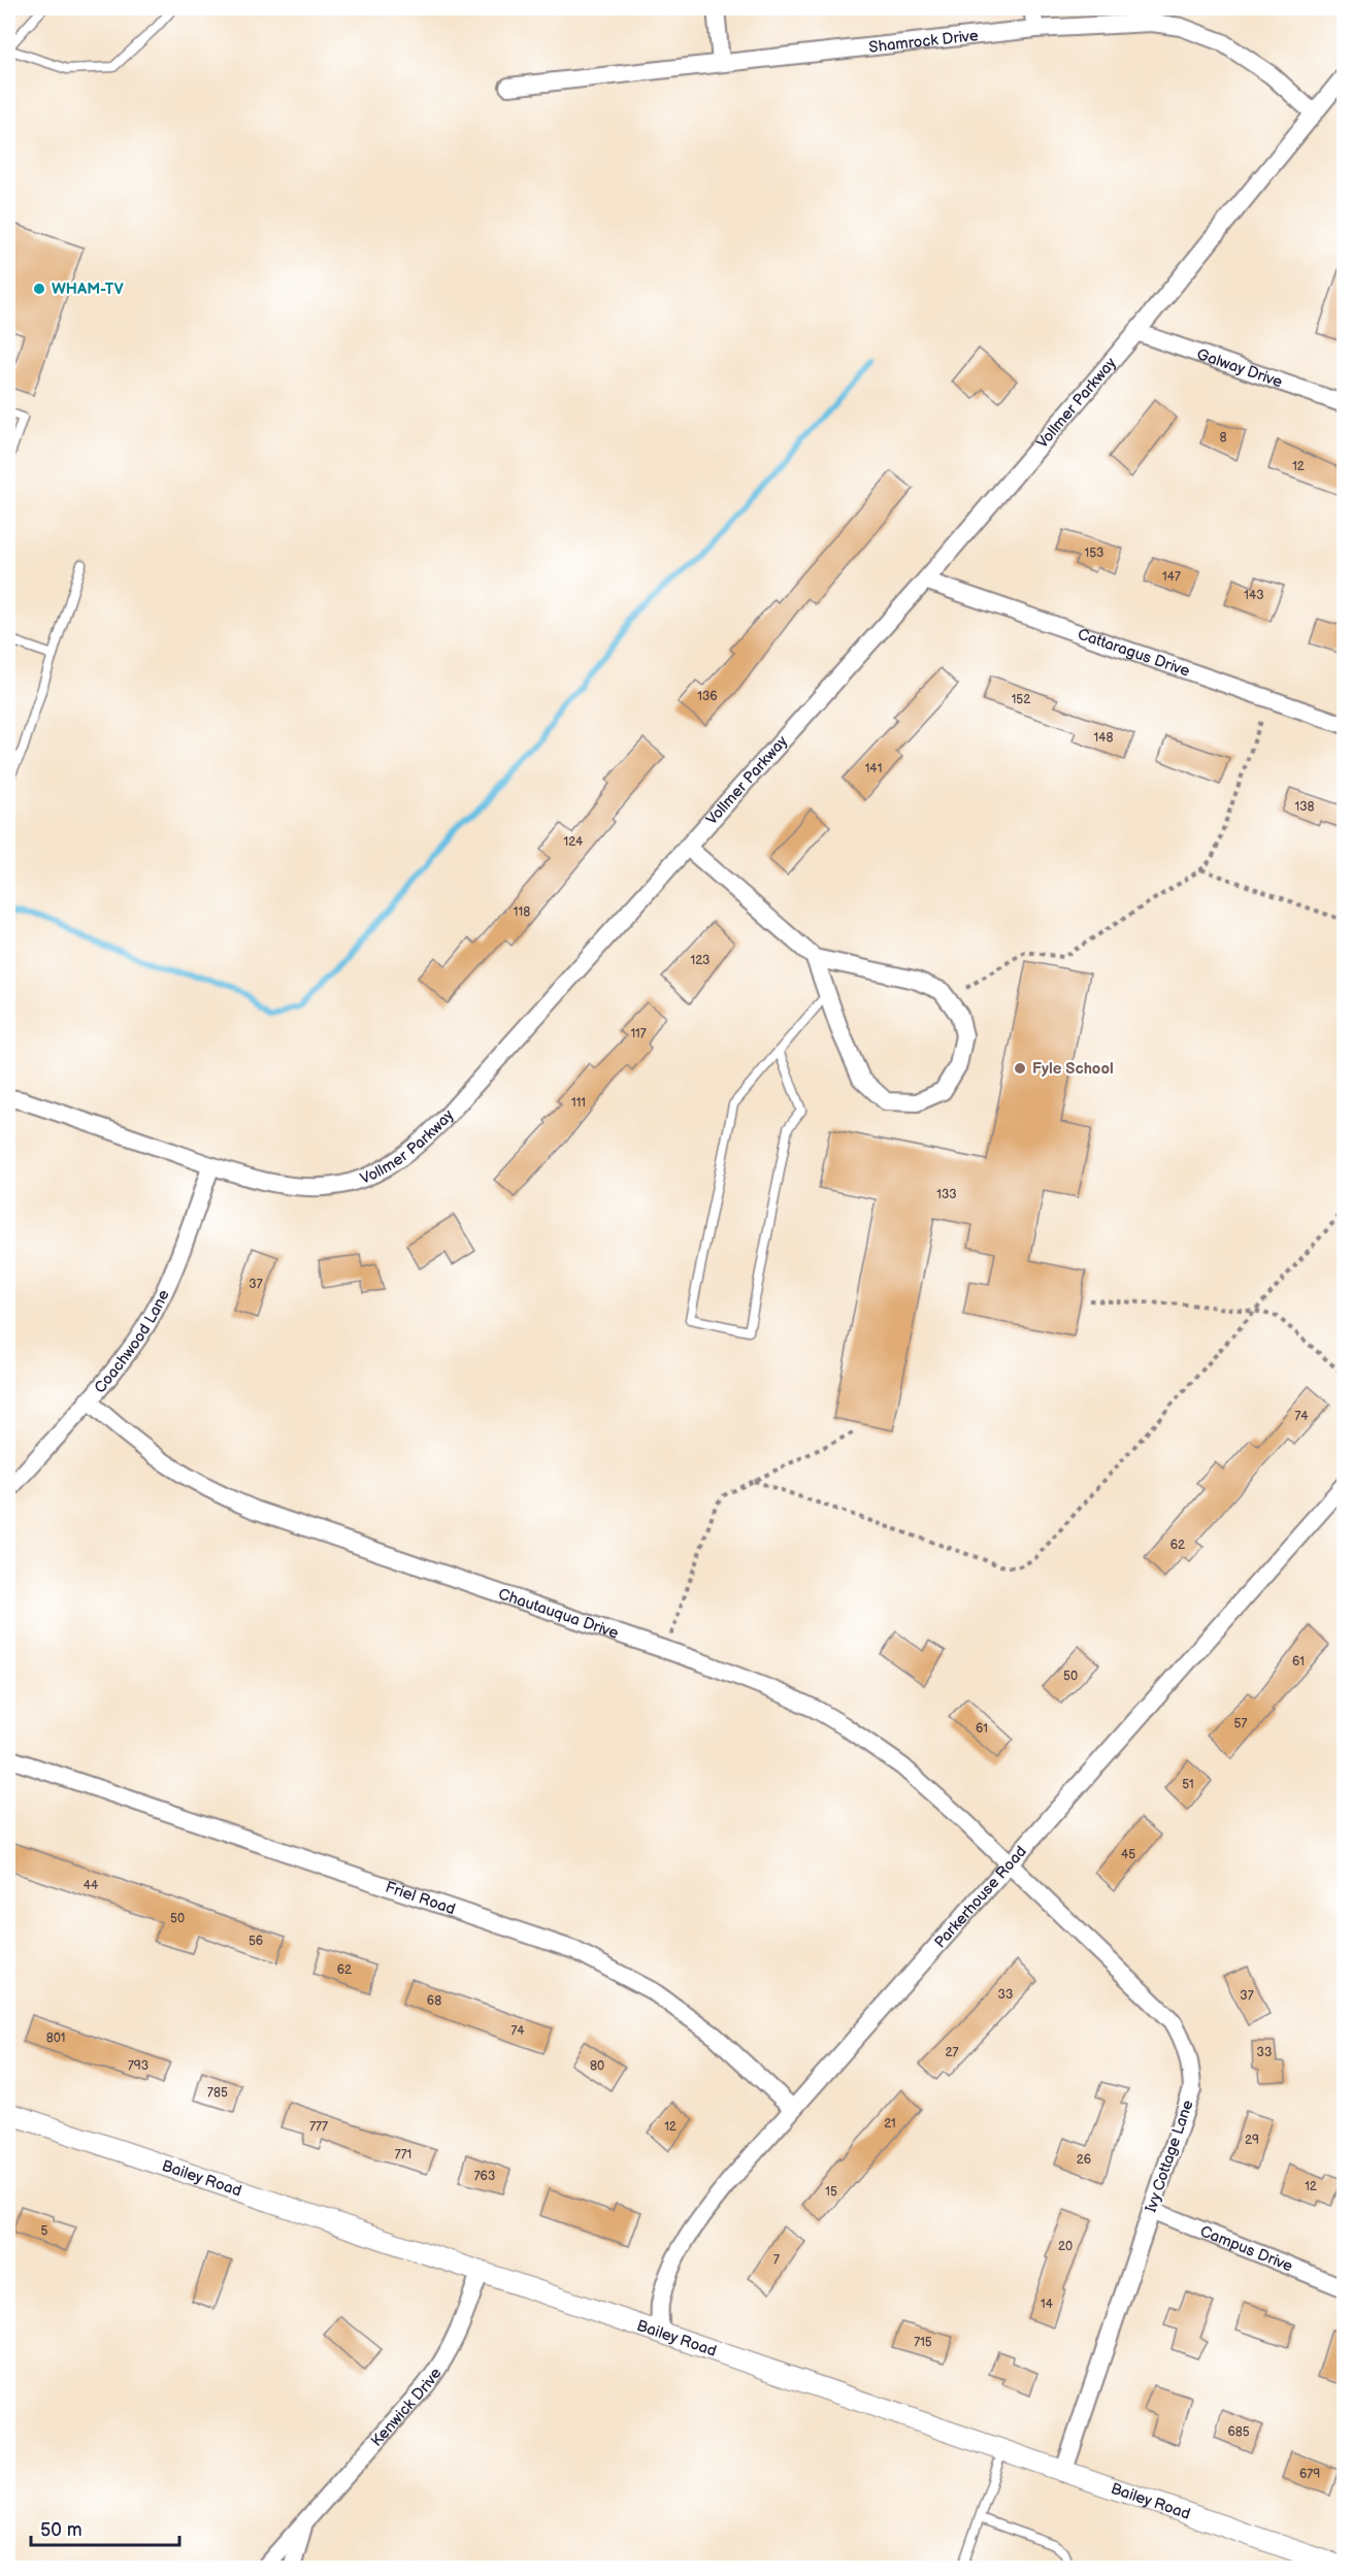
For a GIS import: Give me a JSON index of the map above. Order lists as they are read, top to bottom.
{
  "streets": {
    "street": [
      "Shamrock Drive",
      "Galway Drive",
      "Vollmer Parkway",
      "Cattaragus Drive",
      "Coachwood Lane",
      "Chautauqua Drive",
      "Parkerhouse Road",
      "Friel Road",
      "Ivy Cottage Lane",
      "Bailey Road",
      "Campus Drive",
      "Kenwick Drive"
    ]
  },
  "crossings": [
    ["Shamrock Drive", "Vollmer Parkway"],
    ["Galway Drive", "Vollmer Parkway"],
    ["Vollmer Parkway", "Cattaragus Drive"],
    ["Vollmer Parkway", "Coachwood Lane"],
    ["Coachwood Lane", "Chautauqua Drive"],
    ["Chautauqua Drive", "Parkerhouse Road"],
    ["Chautauqua Drive", "Ivy Cottage Lane"],
    ["Parkerhouse Road", "Friel Road"],
    ["Parkerhouse Road", "Ivy Cottage Lane"],
    ["Parkerhouse Road", "Bailey Road"],
    ["Ivy Cottage Lane", "Bailey Road"],
    ["Ivy Cottage Lane", "Campus Drive"],
    ["Bailey Road", "Kenwick Drive"]
  ],
  "places": ["WHAM-TV", "Fyle School"],
  "house_numbers": [
    "8",
    "12",
    "153",
    "147",
    "143",
    "136",
    "152",
    "148",
    "141",
    "138",
    "124",
    "118",
    "123",
    "117",
    "111",
    "133",
    "37",
    "74",
    "62",
    "61",
    "50",
    "57",
    "61",
    "51",
    "45",
    "44",
    "50",
    "56",
    "62",
    "33",
    "37",
    "68",
    "74",
    "801",
    "27",
    "33",
    "793",
    "80",
    "785",
    "21",
    "777",
    "12",
    "29",
    "771",
    "26",
    "763",
    "12",
    "15",
    "5",
    "20",
    "7",
    "14",
    "715",
    "685",
    "679"
  ],
  "scale_bar": "50 m"
}
